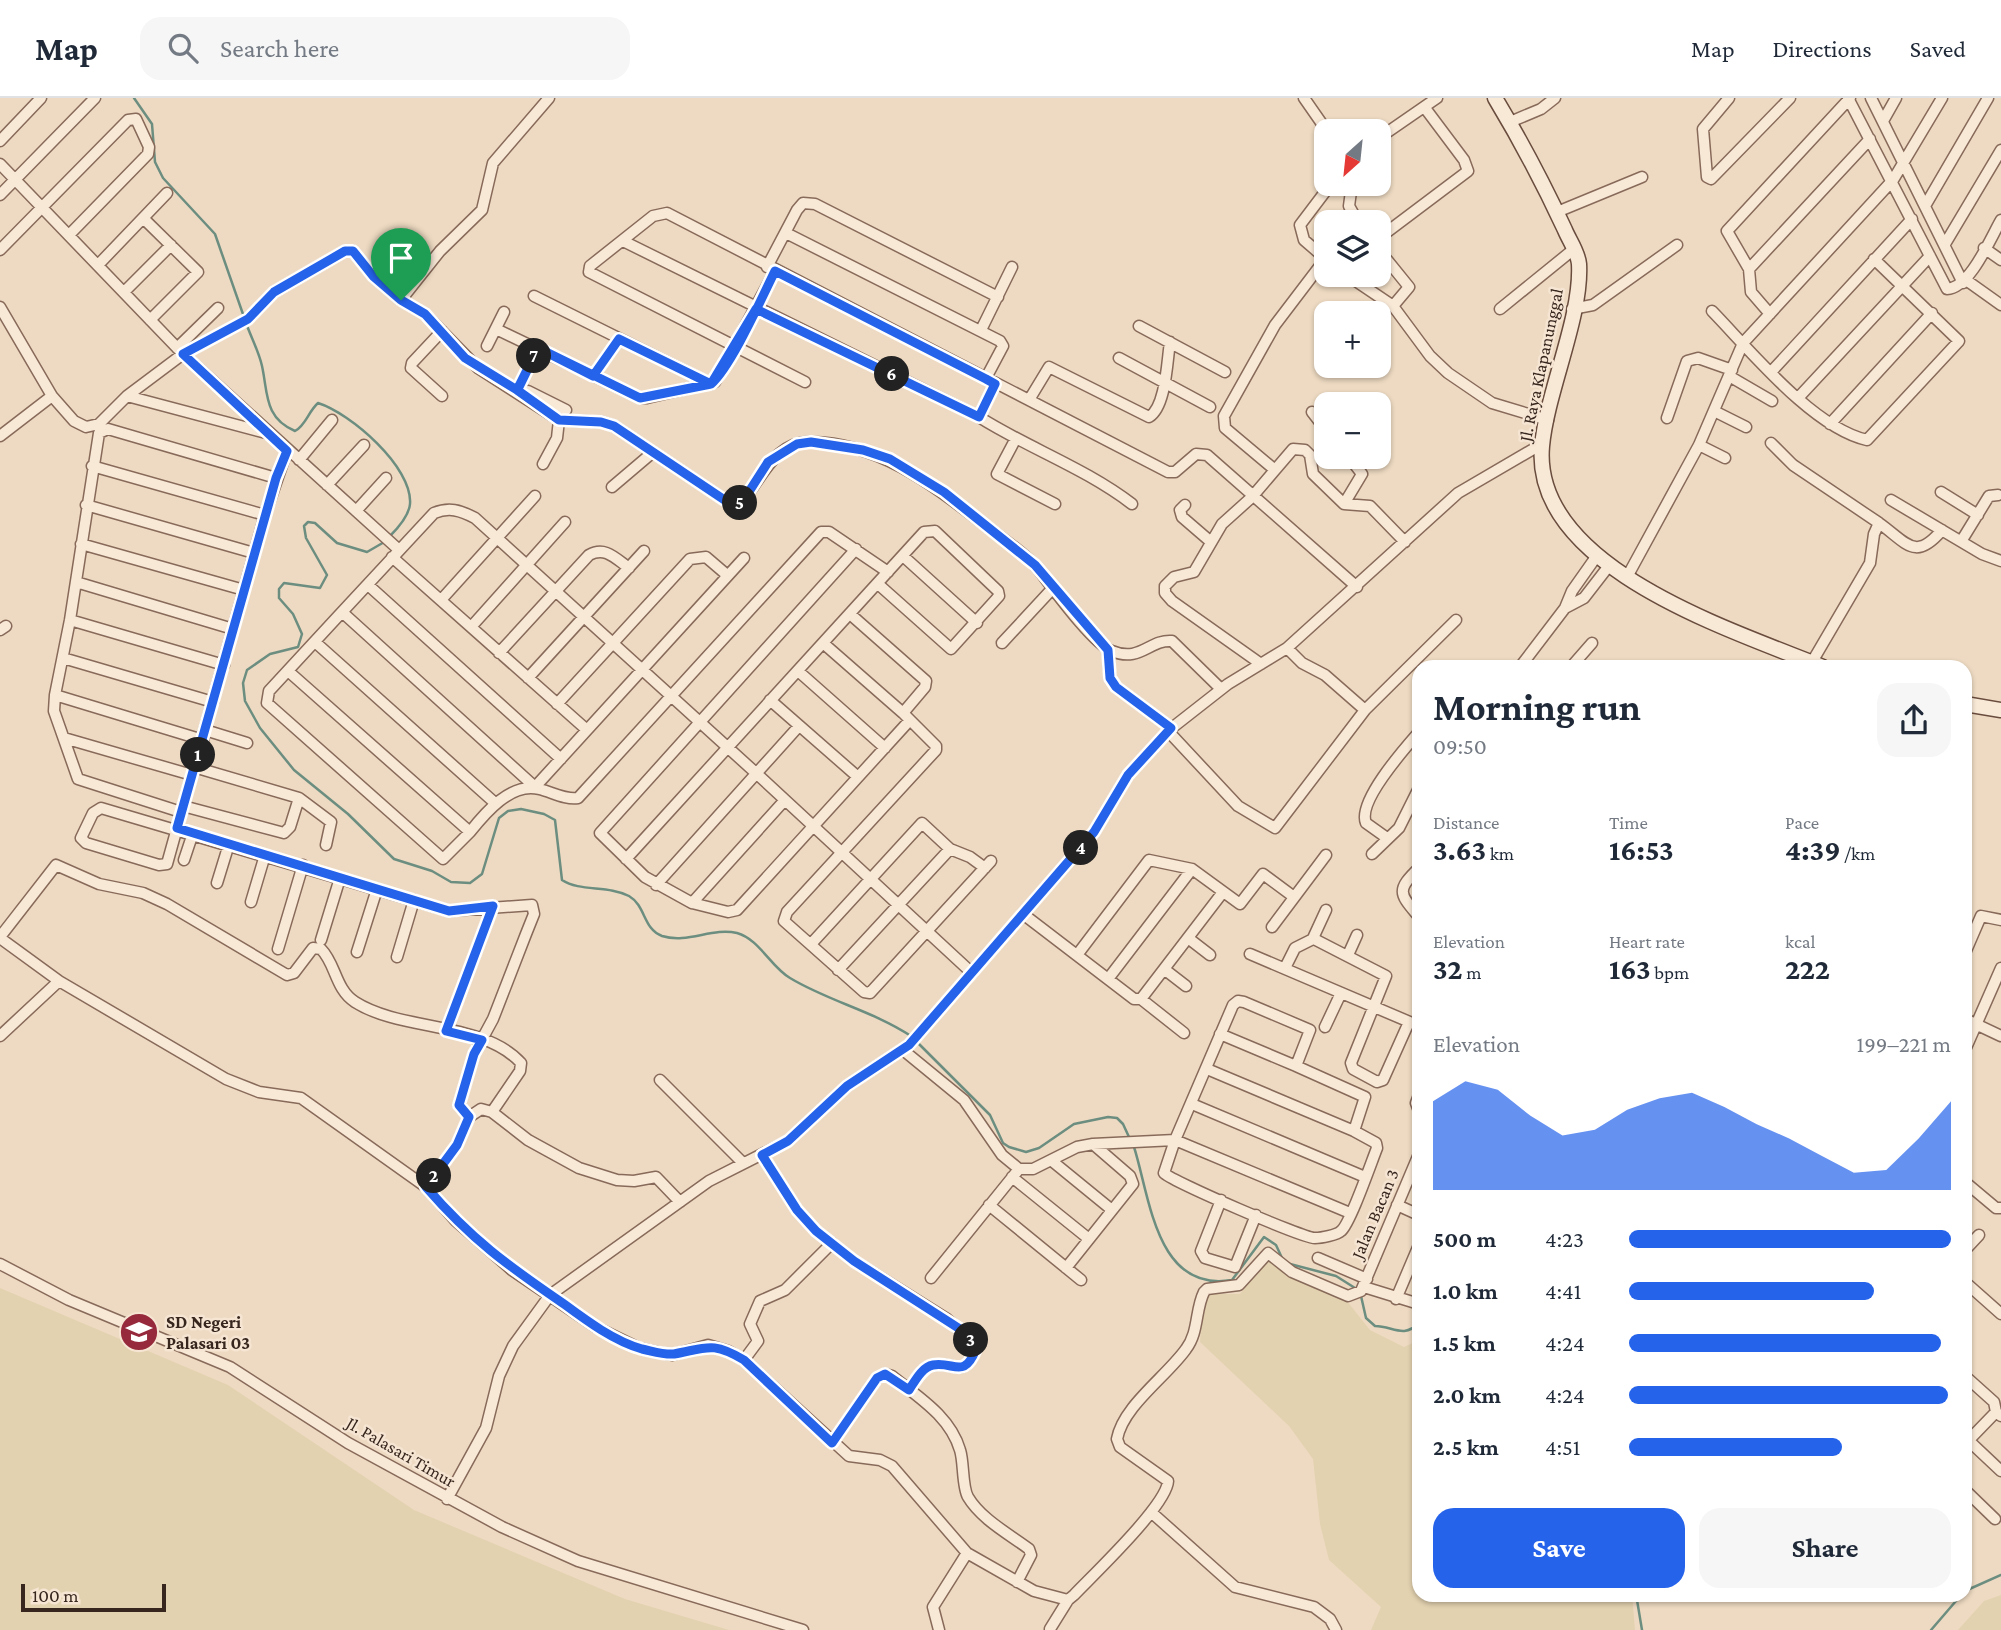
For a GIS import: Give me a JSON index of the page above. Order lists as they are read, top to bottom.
{
  "streets": {
    "street": ["Jl. Raya Klapanunggal", "Jalan Bacan 3", "Jl. Palasari Timur"]
  },
  "places": {
    "school or university": ["SD Negeri Palasari 03"]
  },
  "scale_bar": "100 m",
  "north": "bottom left",
  "page": {
    "header": "Map",
    "search": "Search here",
    "nav": ["Map", "Directions", "Saved"],
    "map_buttons": ["+", "−"],
    "pins": [
      "7",
      "6",
      "5",
      "1",
      "4",
      "2",
      "3"
    ],
    "heading": ["Morning run", "09:50"],
    "stats": [
      ["Distance", "3.63 km"],
      ["Time", "16:53"],
      ["Pace", "4:39 /km"],
      ["Elevation", "32 m"],
      ["Heart rate", "163 bpm"],
      ["kcal", "222"]
    ],
    "chart": ["Elevation", "199–221 m"],
    "list": [
      {
        "name": "500 m",
        "note": "4:23"
      },
      {
        "name": "1.0 km",
        "note": "4:41"
      },
      {
        "name": "1.5 km",
        "note": "4:24"
      },
      {
        "name": "2.0 km",
        "note": "4:24"
      },
      {
        "name": "2.5 km",
        "note": "4:51"
      }
    ],
    "buttons": ["Save", "Share"],
    "scale": "100 m"
  }
}
